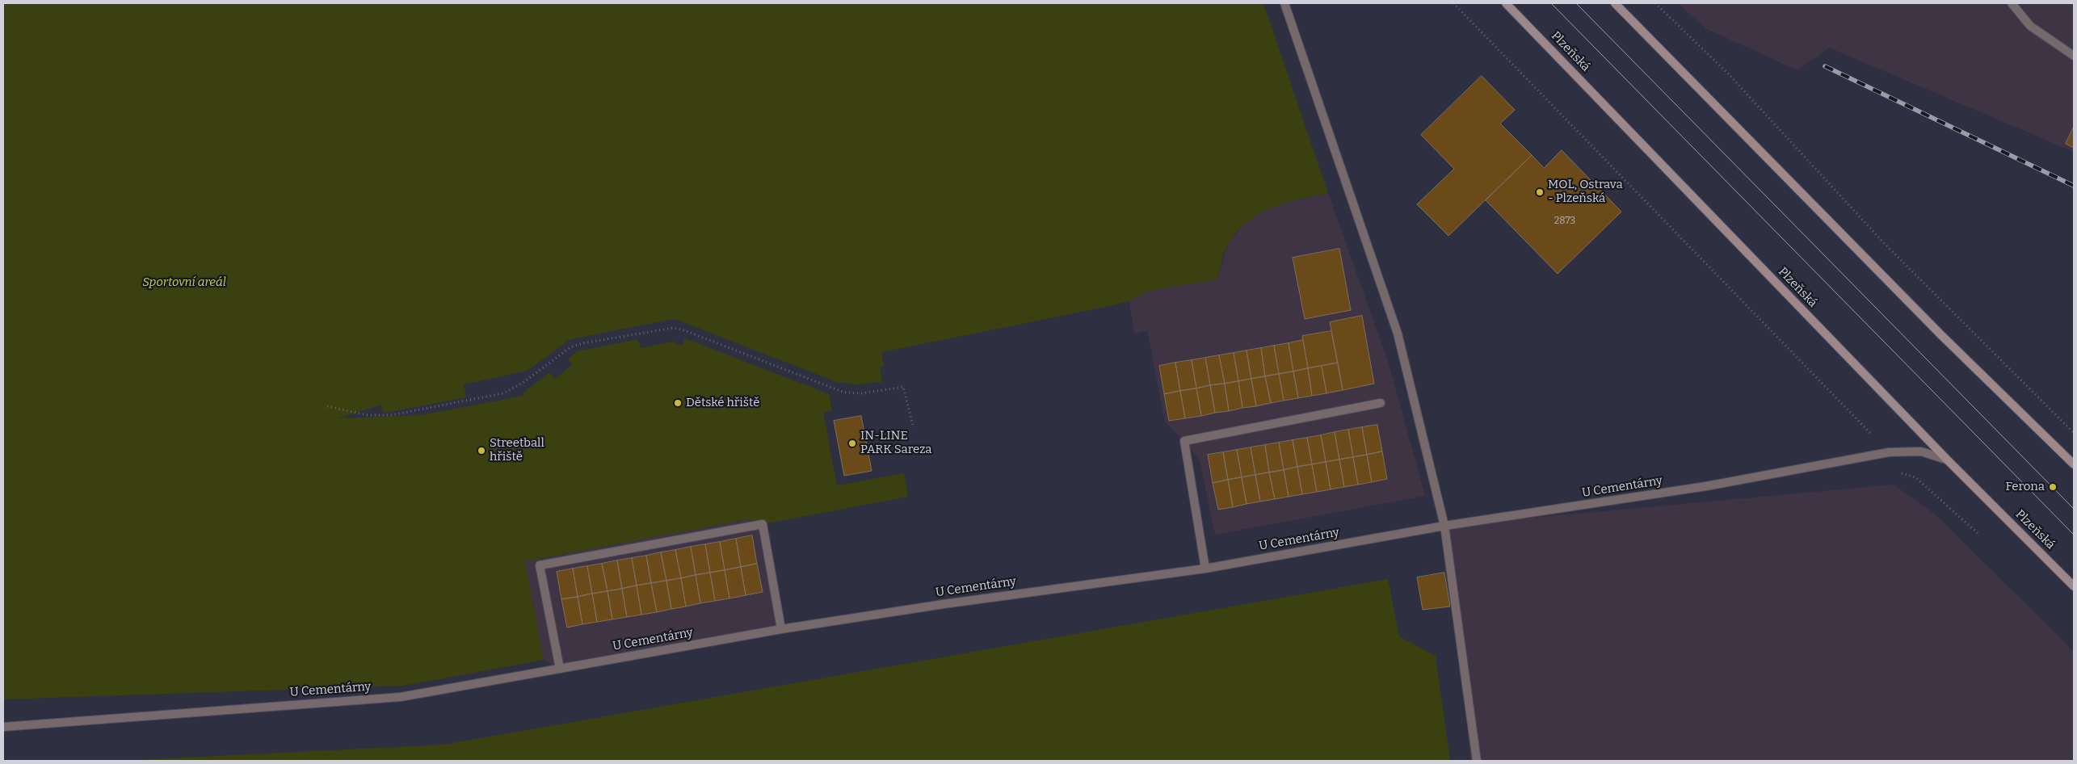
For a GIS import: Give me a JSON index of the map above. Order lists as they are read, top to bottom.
{
  "streets": {
    "main road": ["Plzeňská"],
    "street": ["U Cementárny"]
  },
  "crossings": [
    ["Plzeňská", "U Cementárny"]
  ],
  "parks": ["Sportovní areál"],
  "places": [
    "MOL, Ostrava - Plzeňská",
    "Dětské hřiště",
    "IN-LINE PARK Sareza",
    "Streetball hřiště",
    "Ferona"
  ],
  "house_numbers": ["2873"]
}
